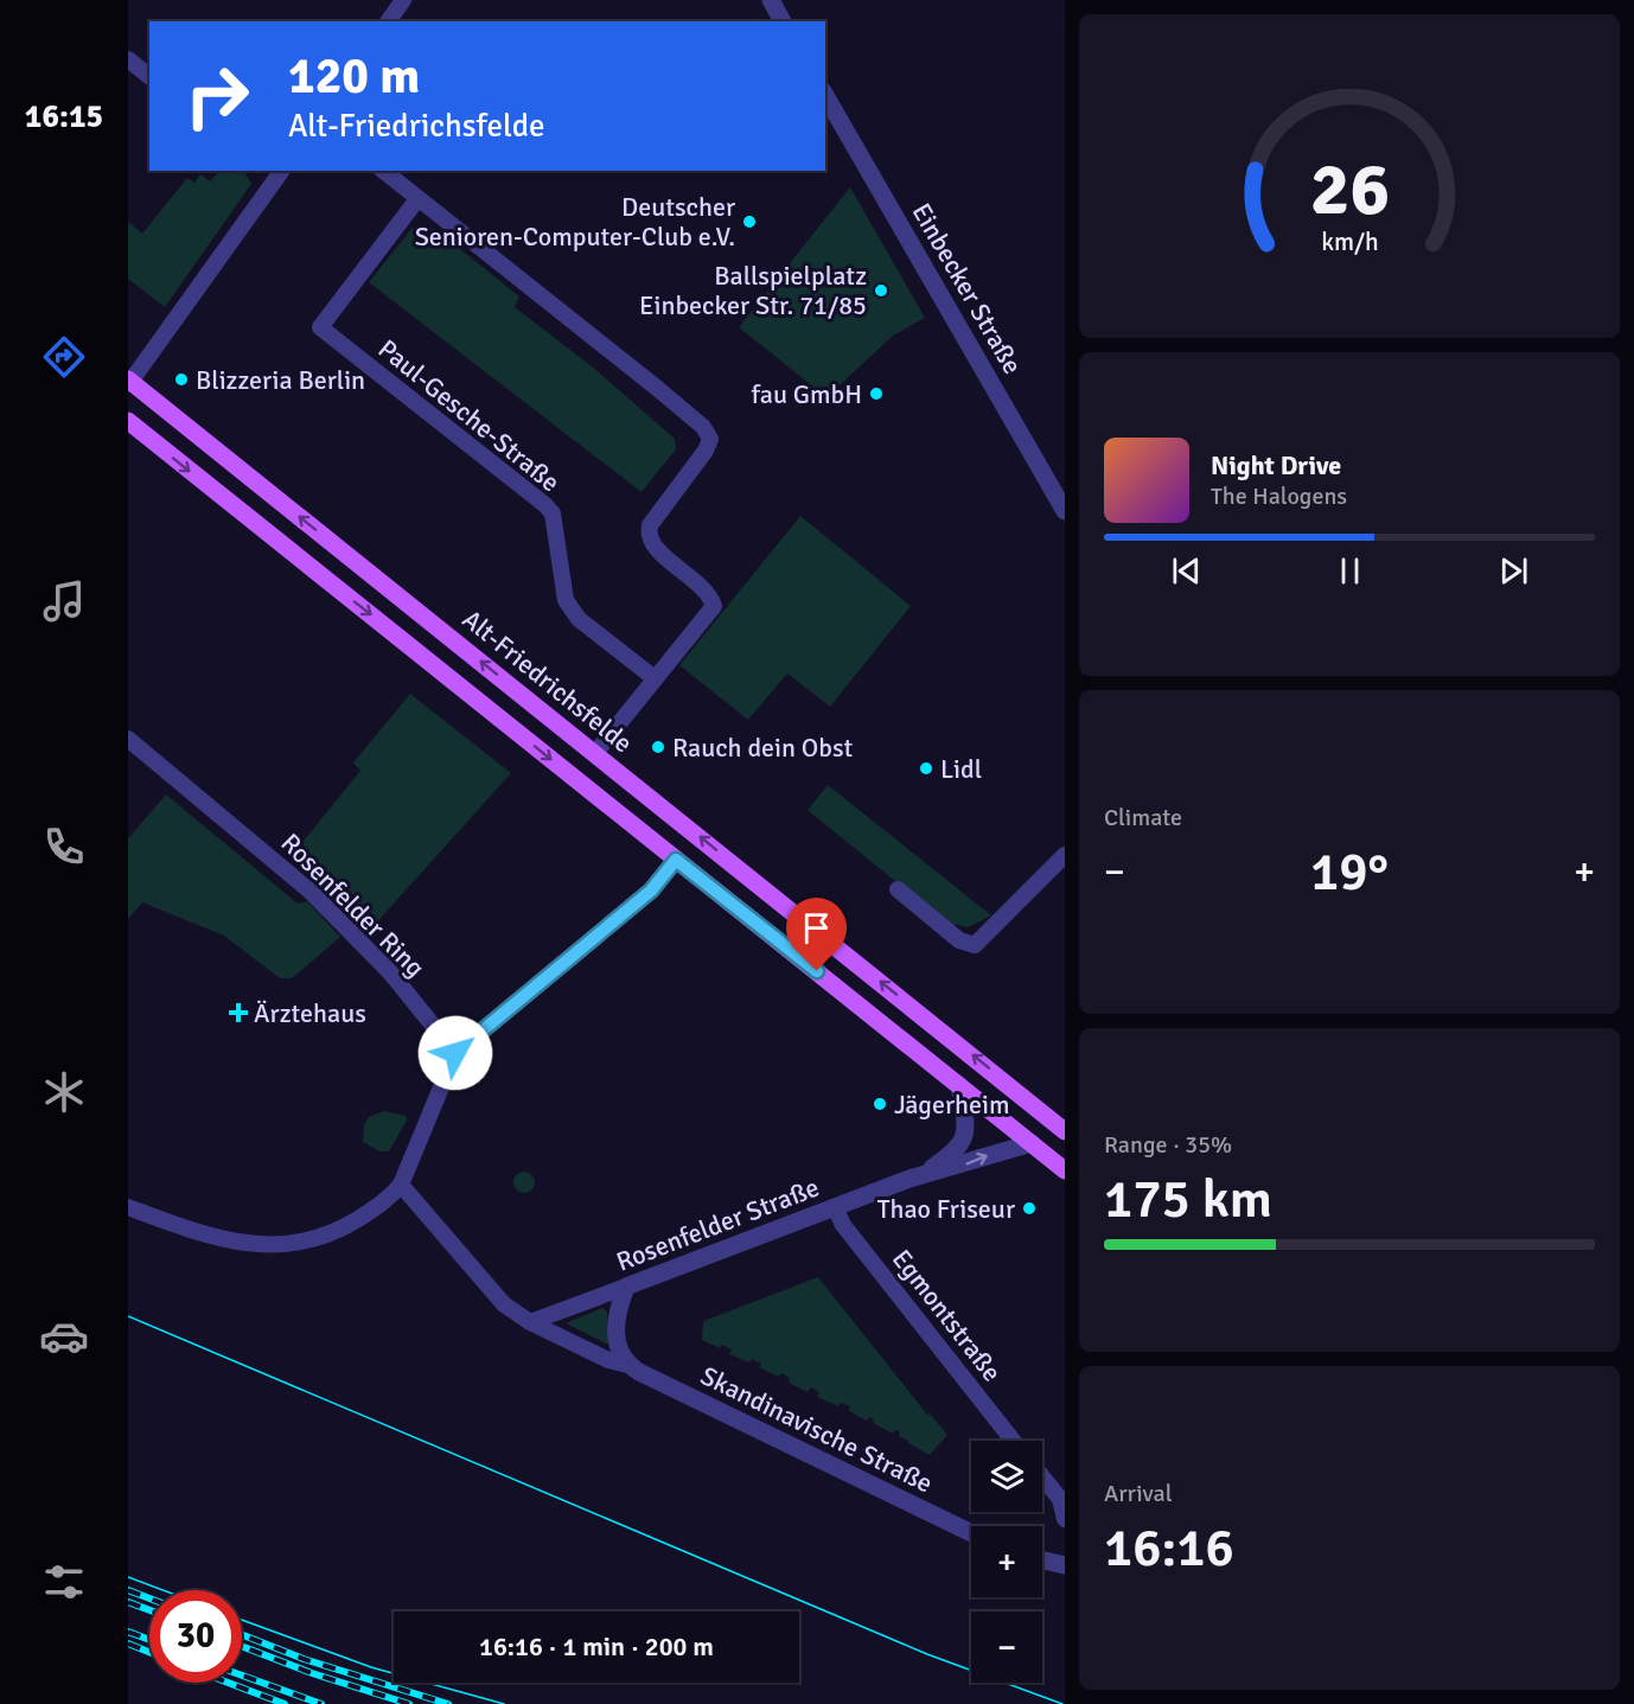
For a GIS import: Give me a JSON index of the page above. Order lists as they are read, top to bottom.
{
  "streets": {
    "main road": ["Alt-Friedrichsfelde"],
    "street": [
      "Einbecker Straße",
      "Paul-Gesche-Straße",
      "Rosenfelder Ring",
      "Rosenfelder Straße",
      "Egmontstraße",
      "Skandinavische Straße"
    ]
  },
  "crossings": [
    ["Rosenfelder Straße", "Egmontstraße"],
    ["Rosenfelder Straße", "Skandinavische Straße"]
  ],
  "places": {
    "other": [
      "Deutscher Senioren-Computer-Club e.V.",
      "Ballspielplatz Einbecker Str. 71/85",
      "Blizzeria Berlin",
      "fau GmbH",
      "Rauch dein Obst",
      "Lidl",
      "Jägerheim",
      "Thao Friseur"
    ],
    "health": ["Ärztehaus"]
  },
  "page": {
    "tabs": "16:15",
    "turn": ["120 m", "Alt-Friedrichsfelde"],
    "song": ["Night Drive", "The Halogens"],
    "tile": [
      "Climate",
      ["Range · 35%", "175 km"],
      ["Arrival", "16:16"]
    ],
    "heat": ["−", "19°", "+"],
    "map_buttons": ["+", "−"],
    "limit": "30",
    "trip": "16:16 · 1 min · 200 m",
    "gauge": ["26", "km/h"]
  }
}
